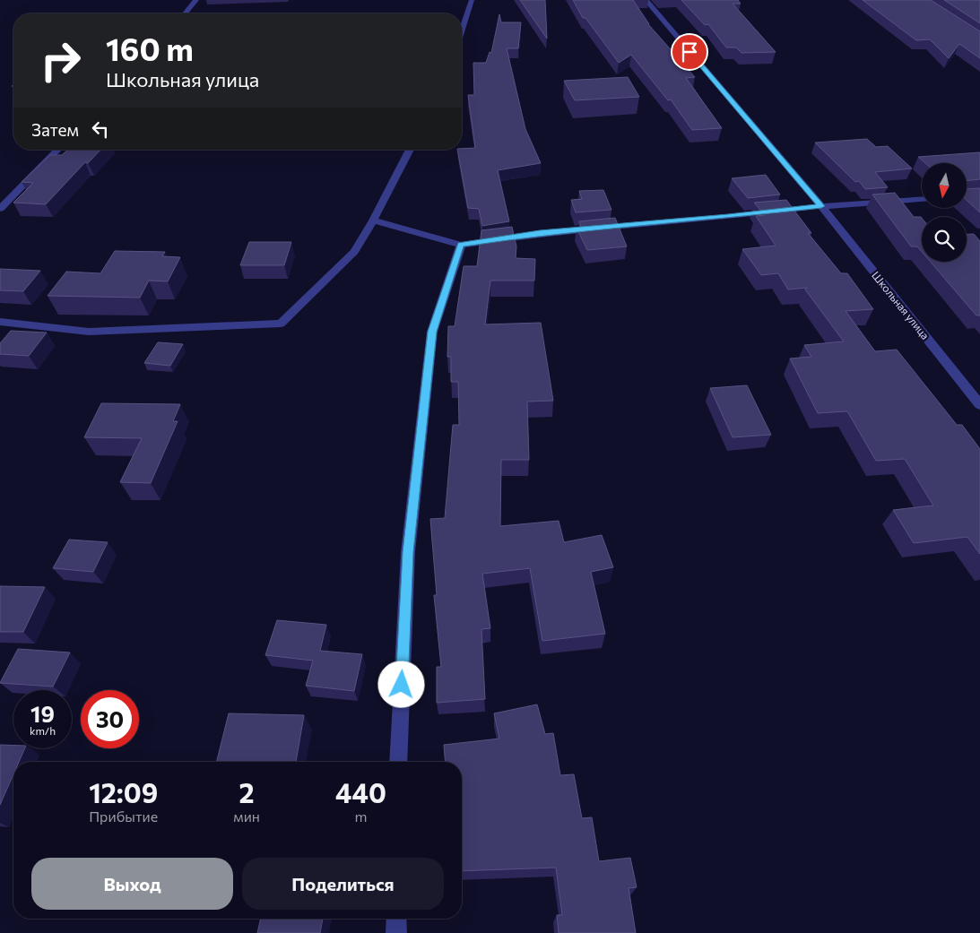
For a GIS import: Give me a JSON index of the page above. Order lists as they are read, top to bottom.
{
  "streets": {
    "street": ["Школьная улица"]
  },
  "north": "bottom",
  "page": {
    "turn": ["160 m", "Школьная улица"],
    "then": "Затем",
    "speed": "19 km/h",
    "limit": "30",
    "eta": [
      "12:09",
      "Прибытие",
      "2",
      "мин",
      "440",
      "m"
    ],
    "buttons": ["Выход", "Поделиться"]
  }
}
